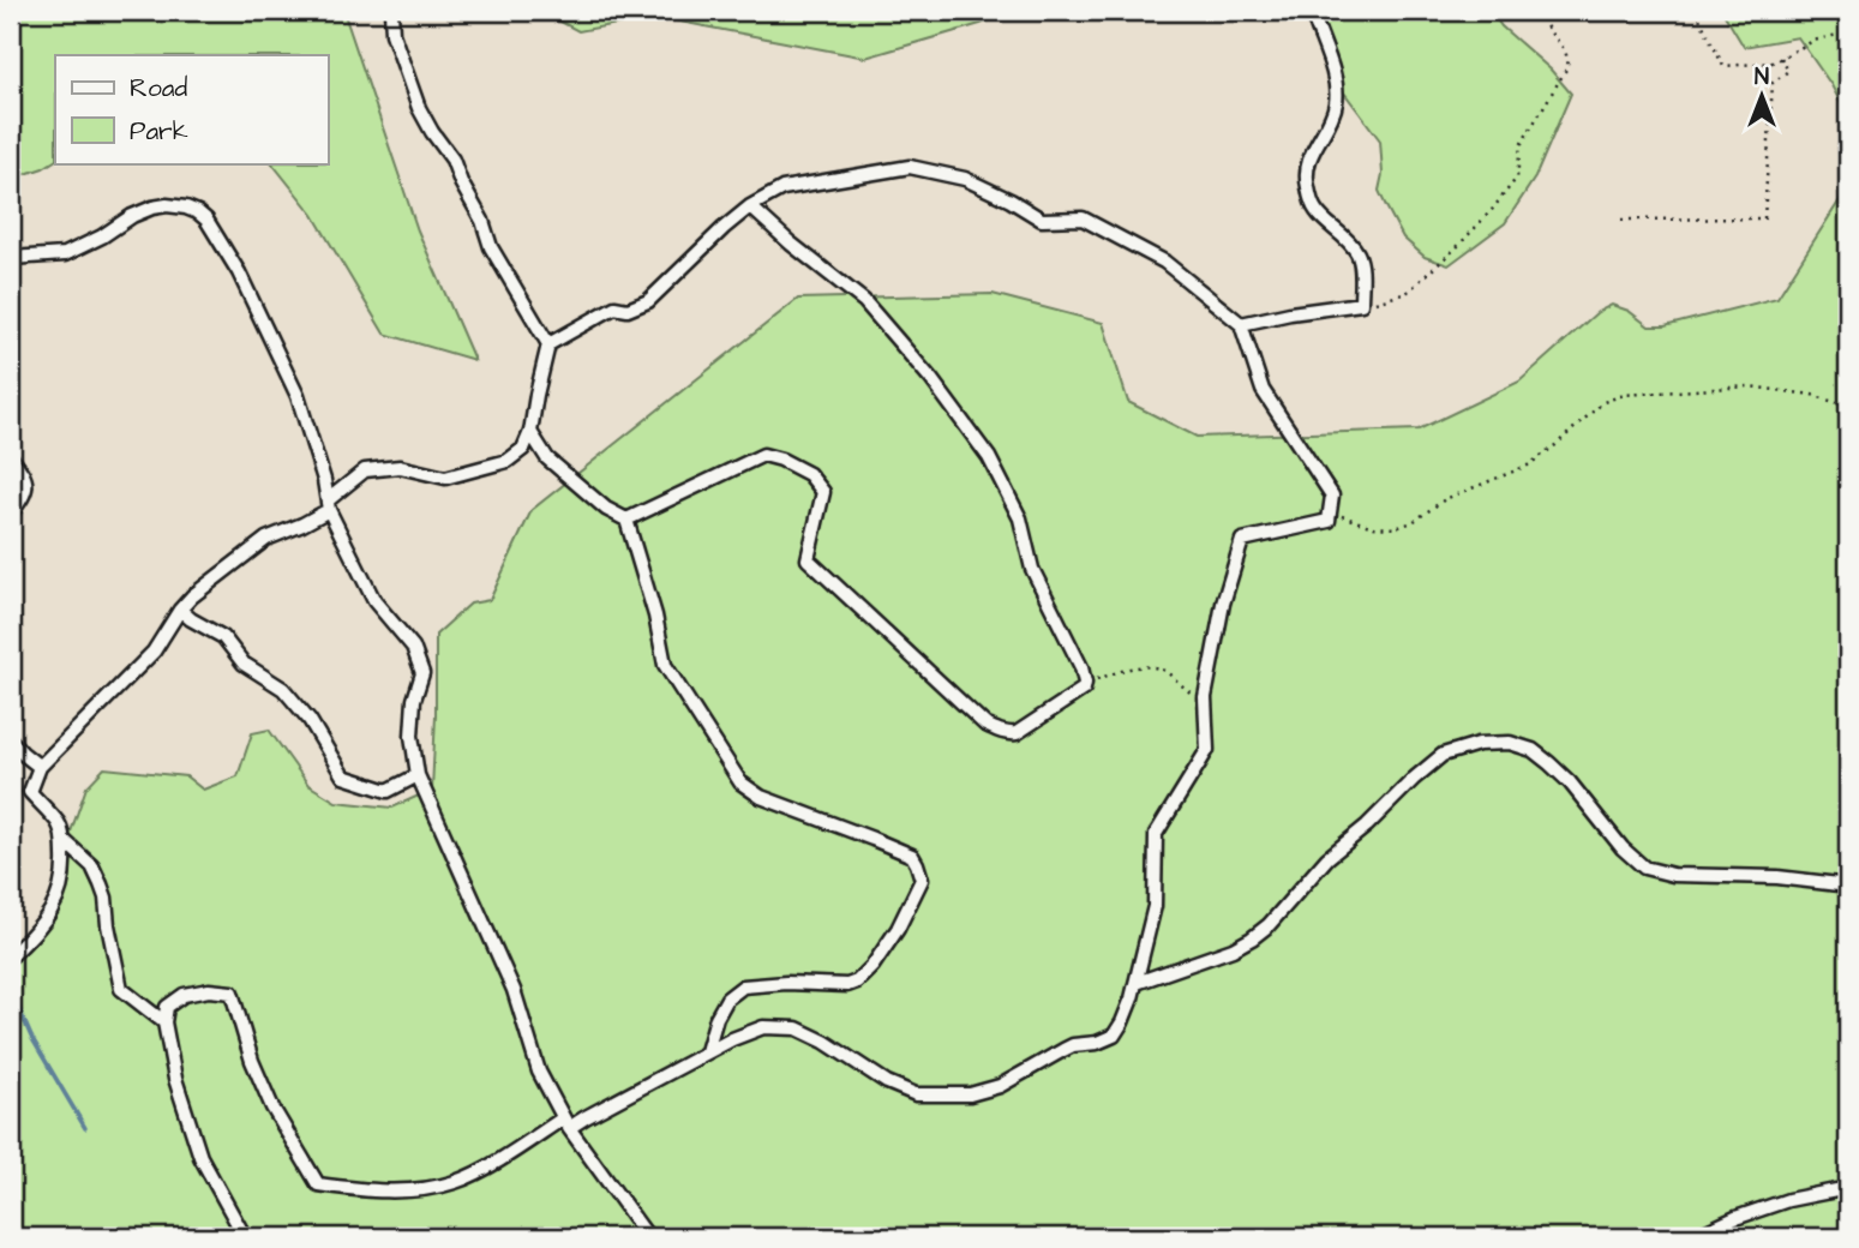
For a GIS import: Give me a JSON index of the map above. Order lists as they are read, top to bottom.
{
  "legend": ["Road", "Park"],
  "north": "top"
}
